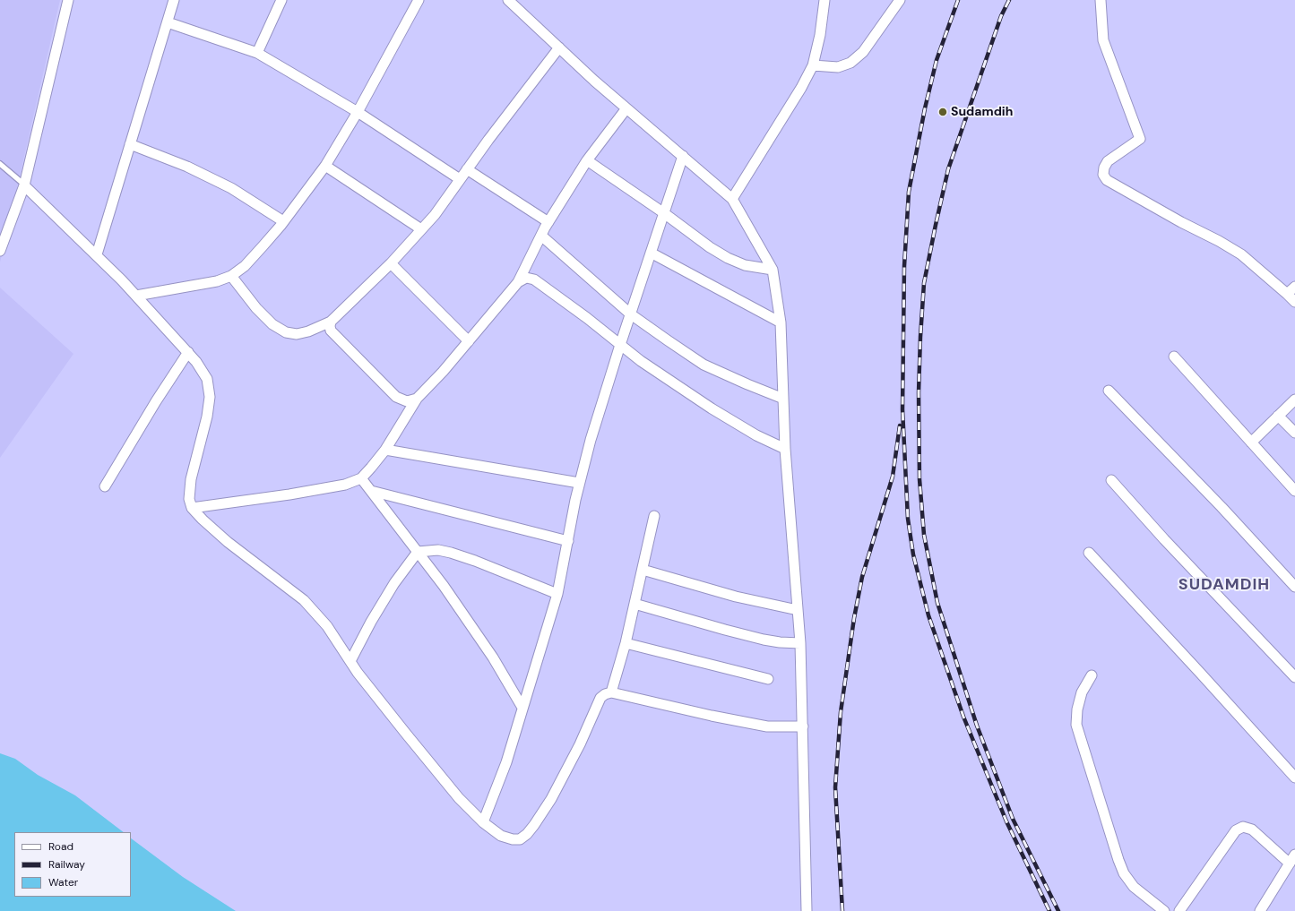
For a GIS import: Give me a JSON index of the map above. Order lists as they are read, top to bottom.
{
  "districts": ["SUDAMDIH"],
  "places": ["Sudamdih"],
  "legend": ["Road", "Railway", "Water"]
}
